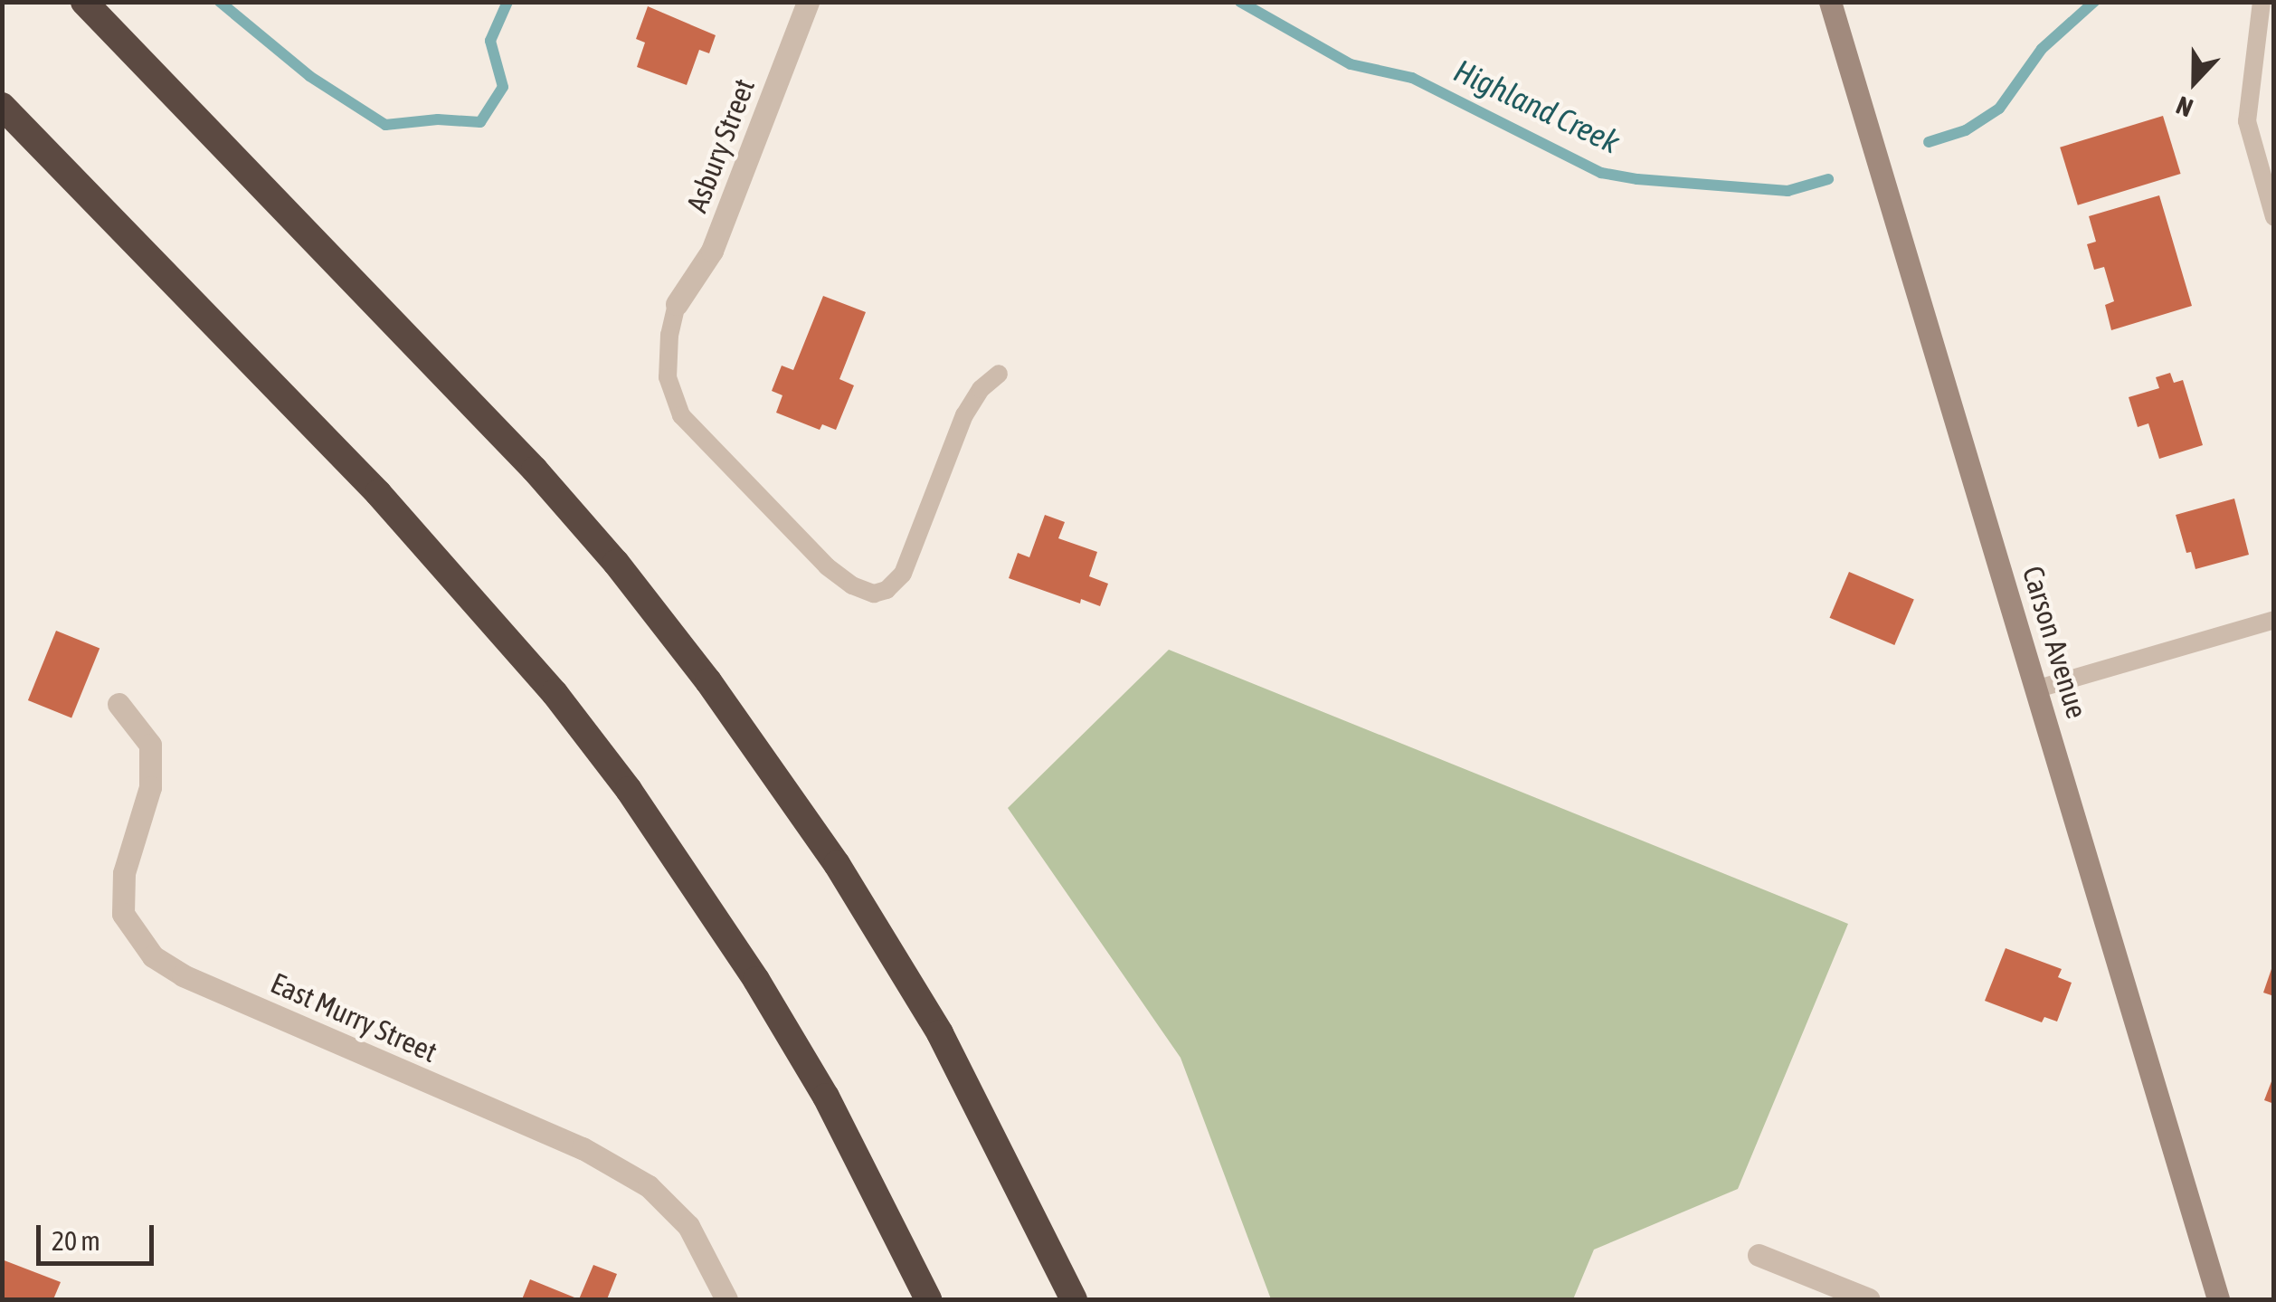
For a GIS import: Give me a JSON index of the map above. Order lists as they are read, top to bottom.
{
  "streets": {
    "main road": ["Carson Avenue"],
    "street": ["Asbury Street", "East Murry Street"]
  },
  "water": ["Highland Creek"],
  "scale_bar": "20 m",
  "north": "bottom"
}
